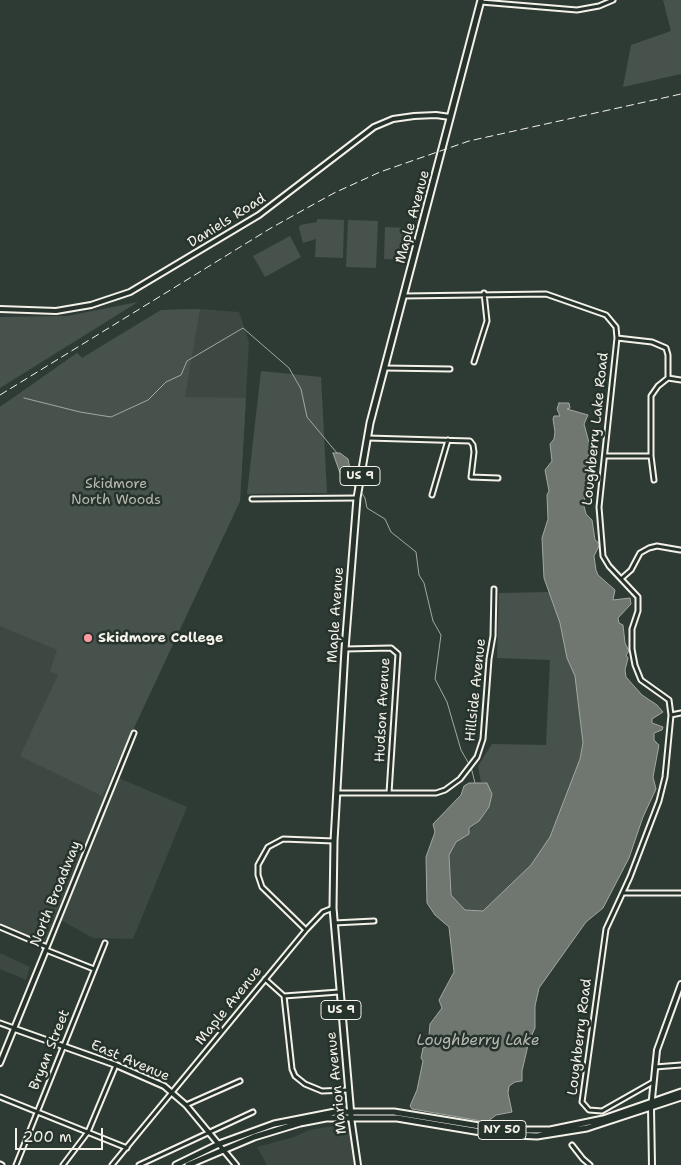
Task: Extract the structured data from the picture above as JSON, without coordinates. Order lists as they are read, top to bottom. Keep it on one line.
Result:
{"streets":{"main road":["Maple Avenue","US 9","Marion Avenue","NY 50"],"street":["Daniels Road","Loughberry Lake Road","Hillside Avenue","Hudson Avenue","North Broadway","Loughberry Road","Bryan Street","East Avenue"]},"crossings":[["Maple Avenue","Daniels Road"],["Maple Avenue","Loughberry Lake Road"],["Maple Avenue","Hillside Avenue"],["Maple Avenue","Hudson Avenue"],["Maple Avenue","East Avenue"],["Maple Avenue","Marion Avenue"],["Hillside Avenue","Hudson Avenue"],["North Broadway","East Avenue"],["Bryan Street","East Avenue"],["Marion Avenue","NY 50"]],"water":["Loughberry Lake"],"parks":["Skidmore North Woods"],"places":["Skidmore College"],"scale_bar":"200 m"}
